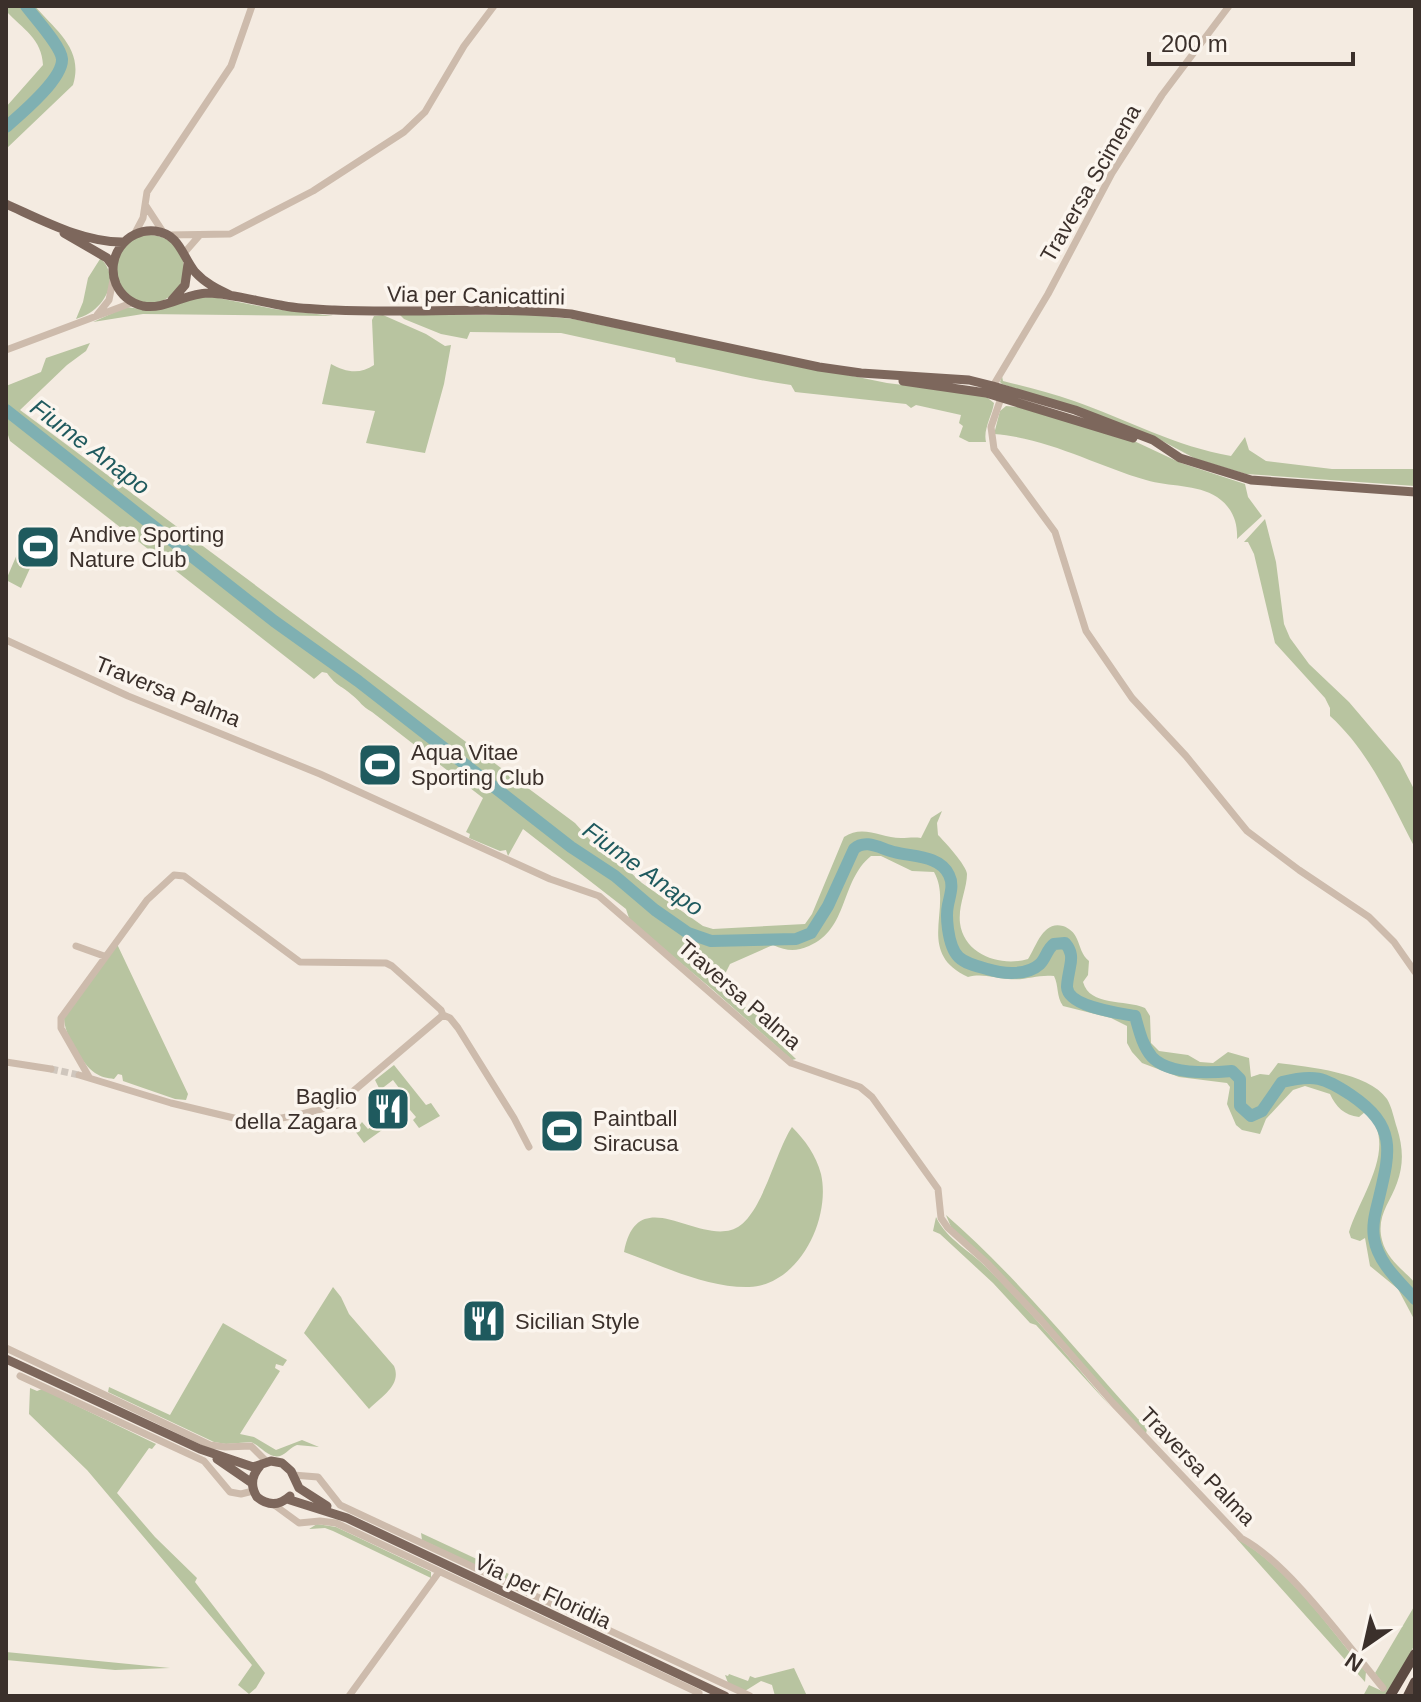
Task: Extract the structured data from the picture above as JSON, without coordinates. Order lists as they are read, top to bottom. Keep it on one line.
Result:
{"streets":{"main road":["Via per Canicattini","Via per Floridia"],"street":["Traversa Scimena","Traversa Palma"]},"crossings":[["Traversa Scimena","Via per Canicattini"]],"water":["Fiume Anapo"],"places":{"sports":["Andive Sporting Nature Club","Aqua Vitae Sporting Club","Paintball Siracusa"],"restaurant":["Baglio della Zagara","Sicilian Style"]},"scale_bar":"200 m","north":"bottom left"}
